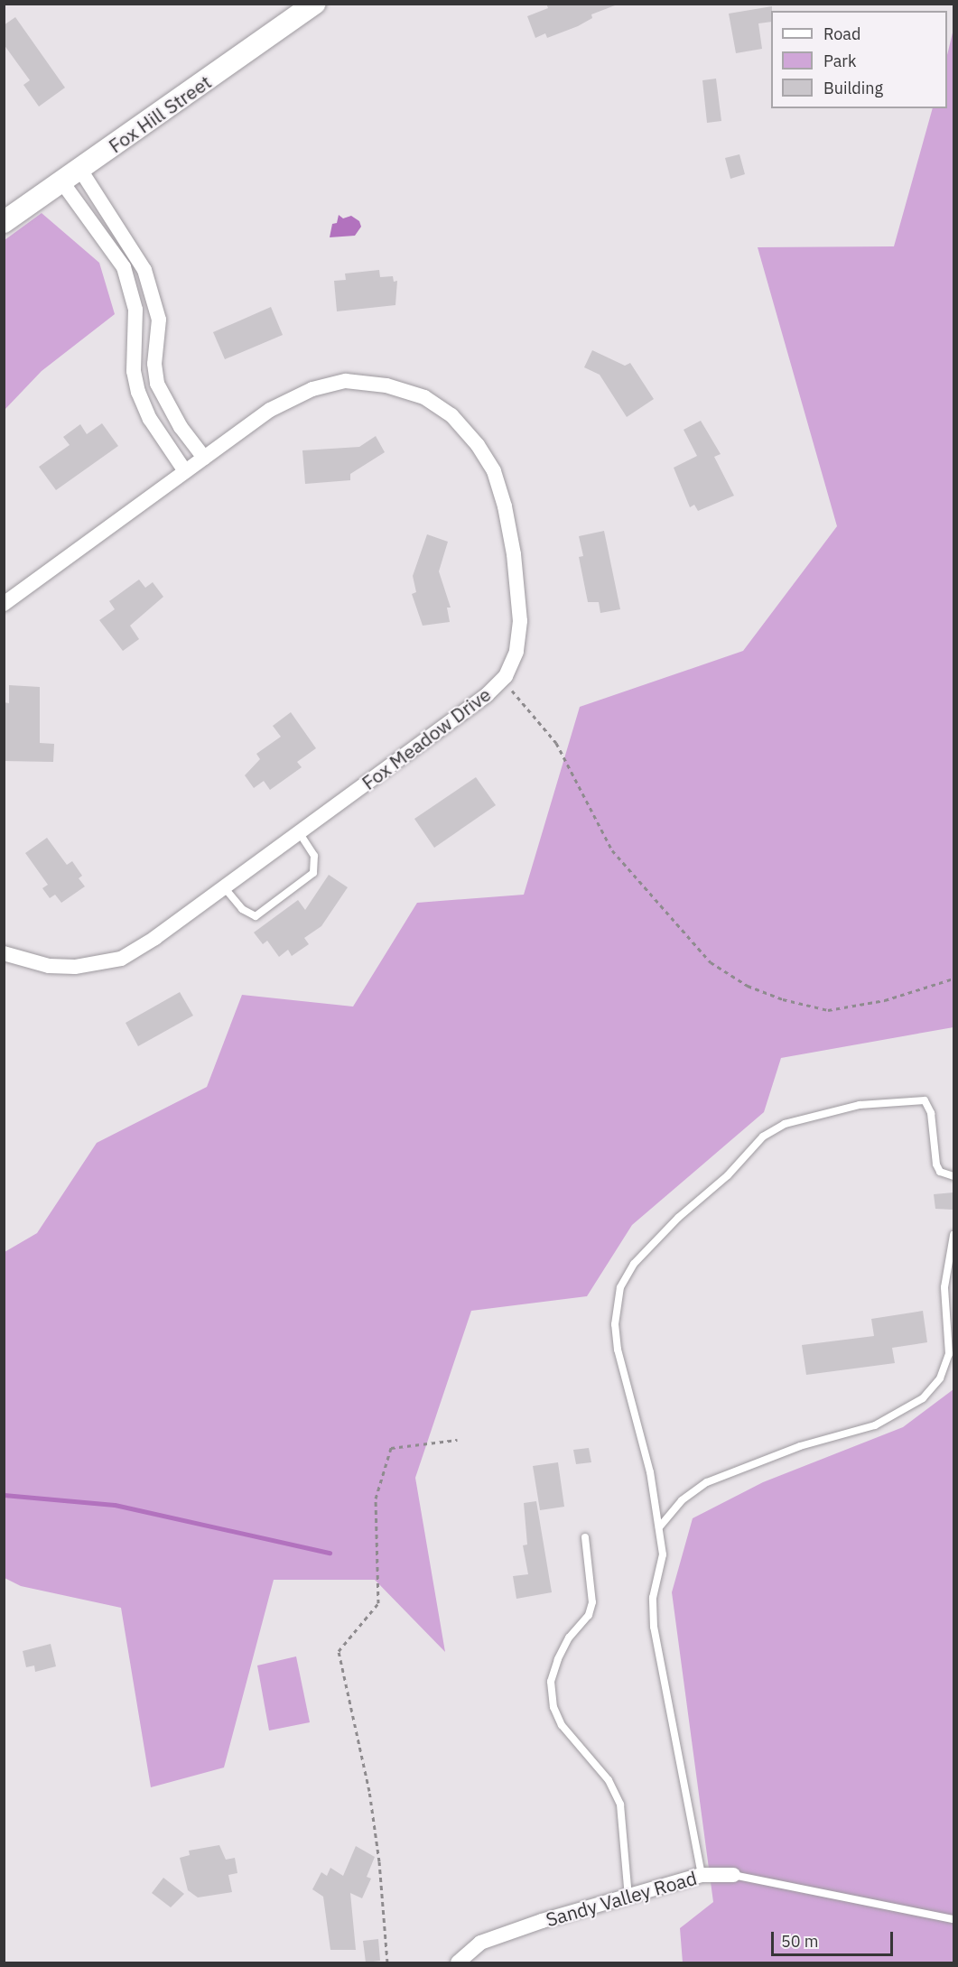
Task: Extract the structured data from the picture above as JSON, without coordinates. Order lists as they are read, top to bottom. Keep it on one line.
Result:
{"streets":{"street":["Fox Hill Street","Fox Meadow Drive","Sandy Valley Road"]},"legend":["Road","Park","Building"],"scale_bar":"50 m"}
